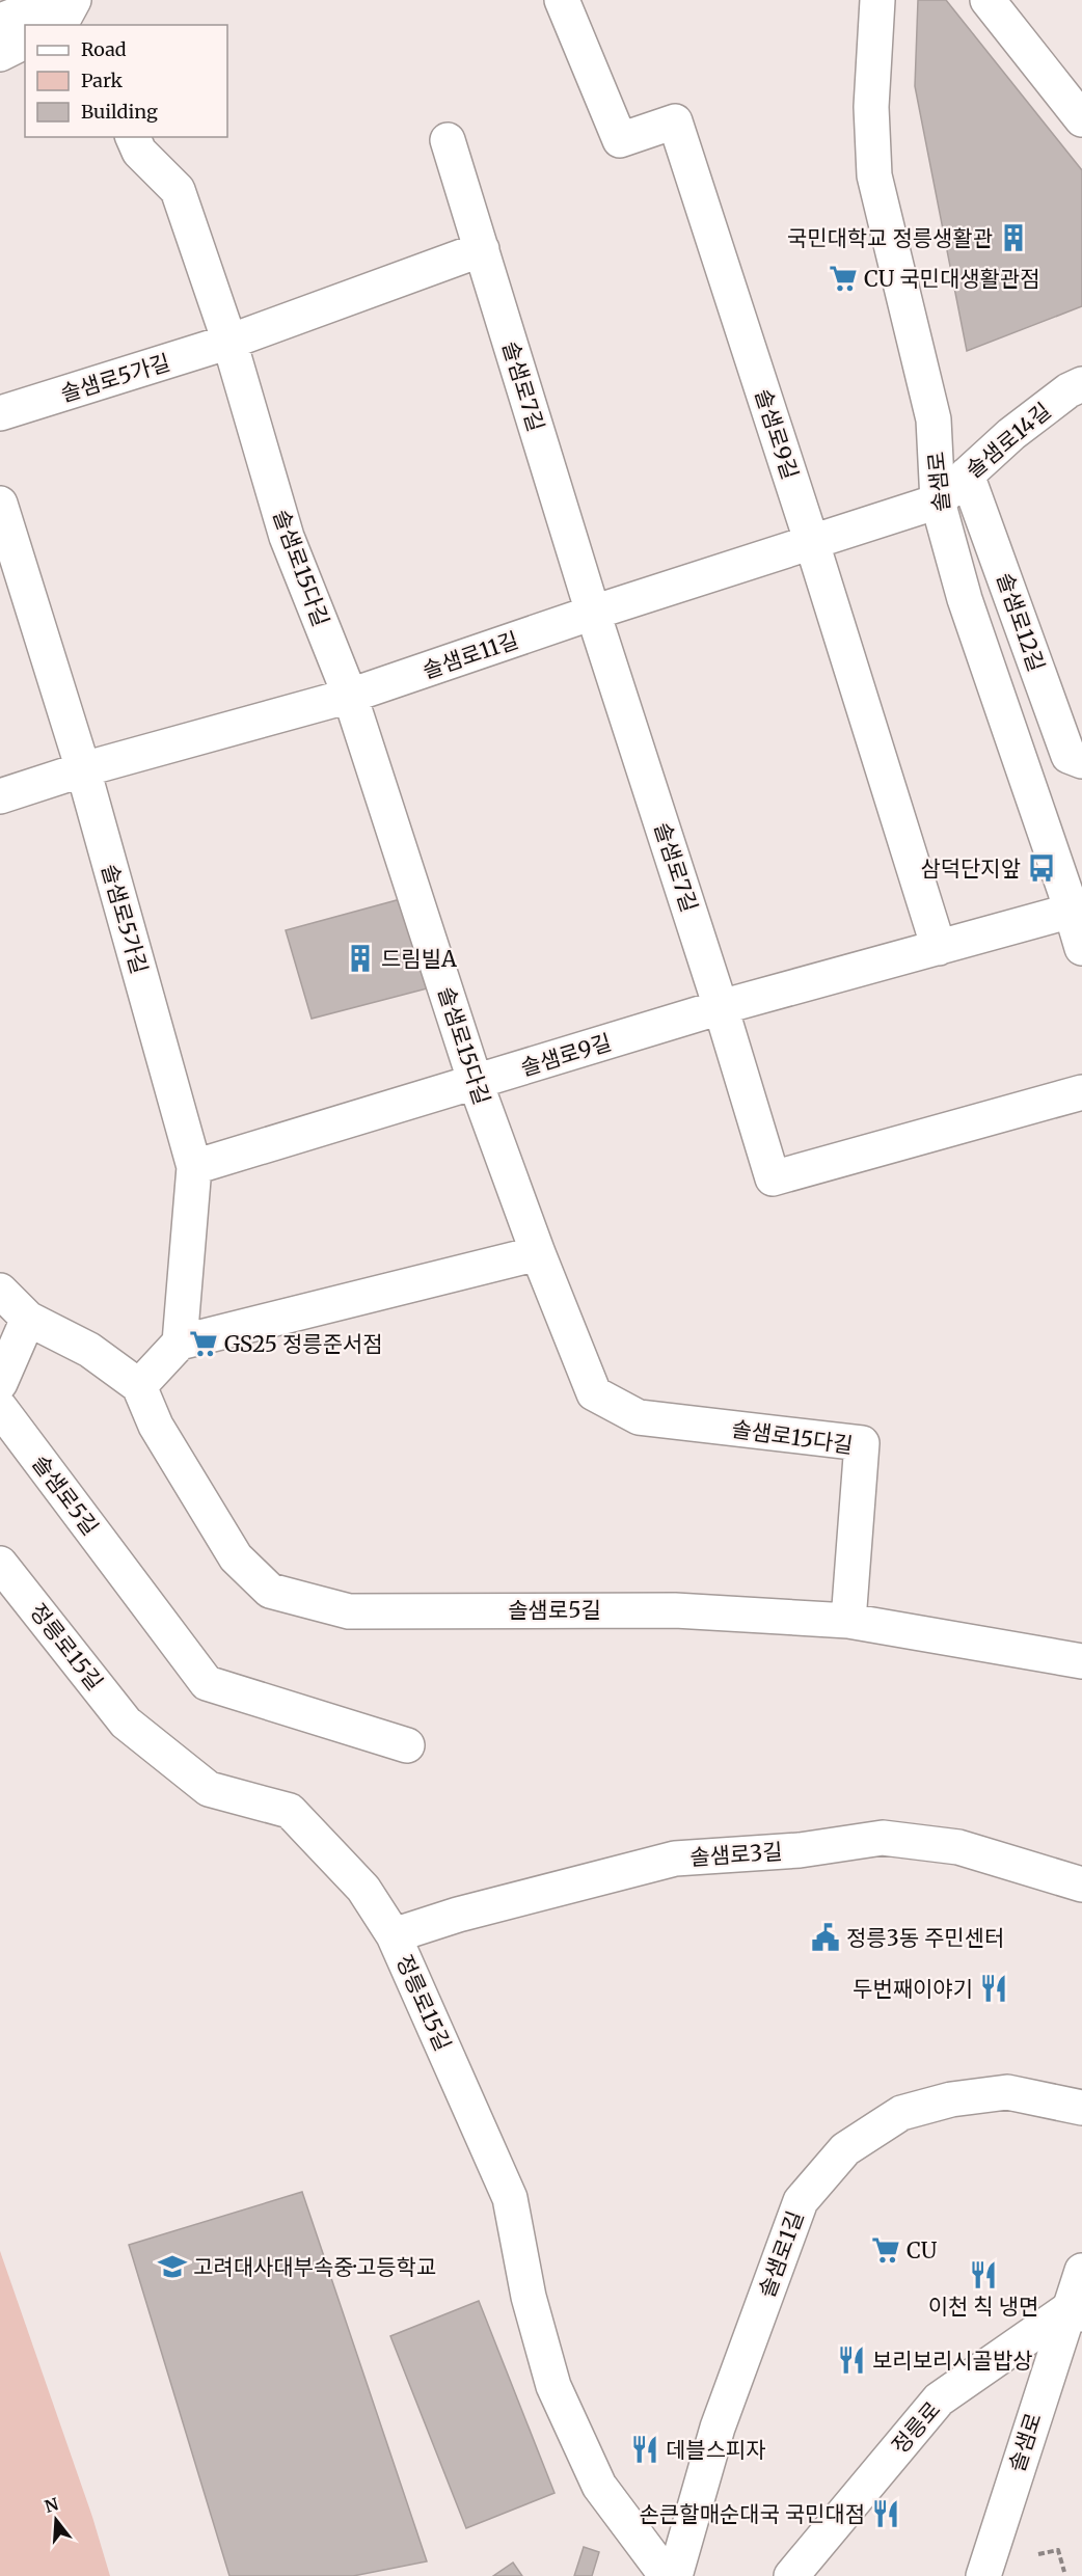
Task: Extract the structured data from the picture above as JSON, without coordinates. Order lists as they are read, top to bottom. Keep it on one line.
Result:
{"streets":{"street":["솔샘로5가길","솔샘로7길","솔샘로9길","솔샘로14길","솔샘로","솔샘로15다길","솔샘로12길","솔샘로11길","솔샘로5길","정릉로15길","솔샘로3길","솔샘로1길","정릉로"]},"crossings":[["솔샘로5가길","솔샘로9길"],["솔샘로5가길","솔샘로15다길"],["솔샘로5가길","솔샘로11길"],["솔샘로7길","솔샘로9길"],["솔샘로7길","솔샘로11길"],["솔샘로9길","솔샘로"],["솔샘로9길","솔샘로15다길"],["솔샘로9길","솔샘로11길"],["솔샘로14길","솔샘로"],["솔샘로14길","솔샘로12길"],["솔샘로14길","솔샘로11길"],["솔샘로","솔샘로11길"],["솔샘로","정릉로"],["솔샘로15다길","솔샘로11길"],["솔샘로15다길","솔샘로5길"],["정릉로15길","솔샘로3길"]],"places":{"building":["국민대학교 정릉생활관","드림빌A"],"supermarket":["CU 국민대생활관점","GS25 정릉준서점","CU"],"bus stop":["삼덕단지앞"],"public building":["정릉3동 주민센터"],"restaurant":["두번째이야기","이천 칙 냉면","보리보리시골밥상","데블스피자","손큰할매순대국 국민대점"],"school or university":["고려대사대부속중·고등학교"]},"legend":["Road","Park","Building"],"north":"top"}
